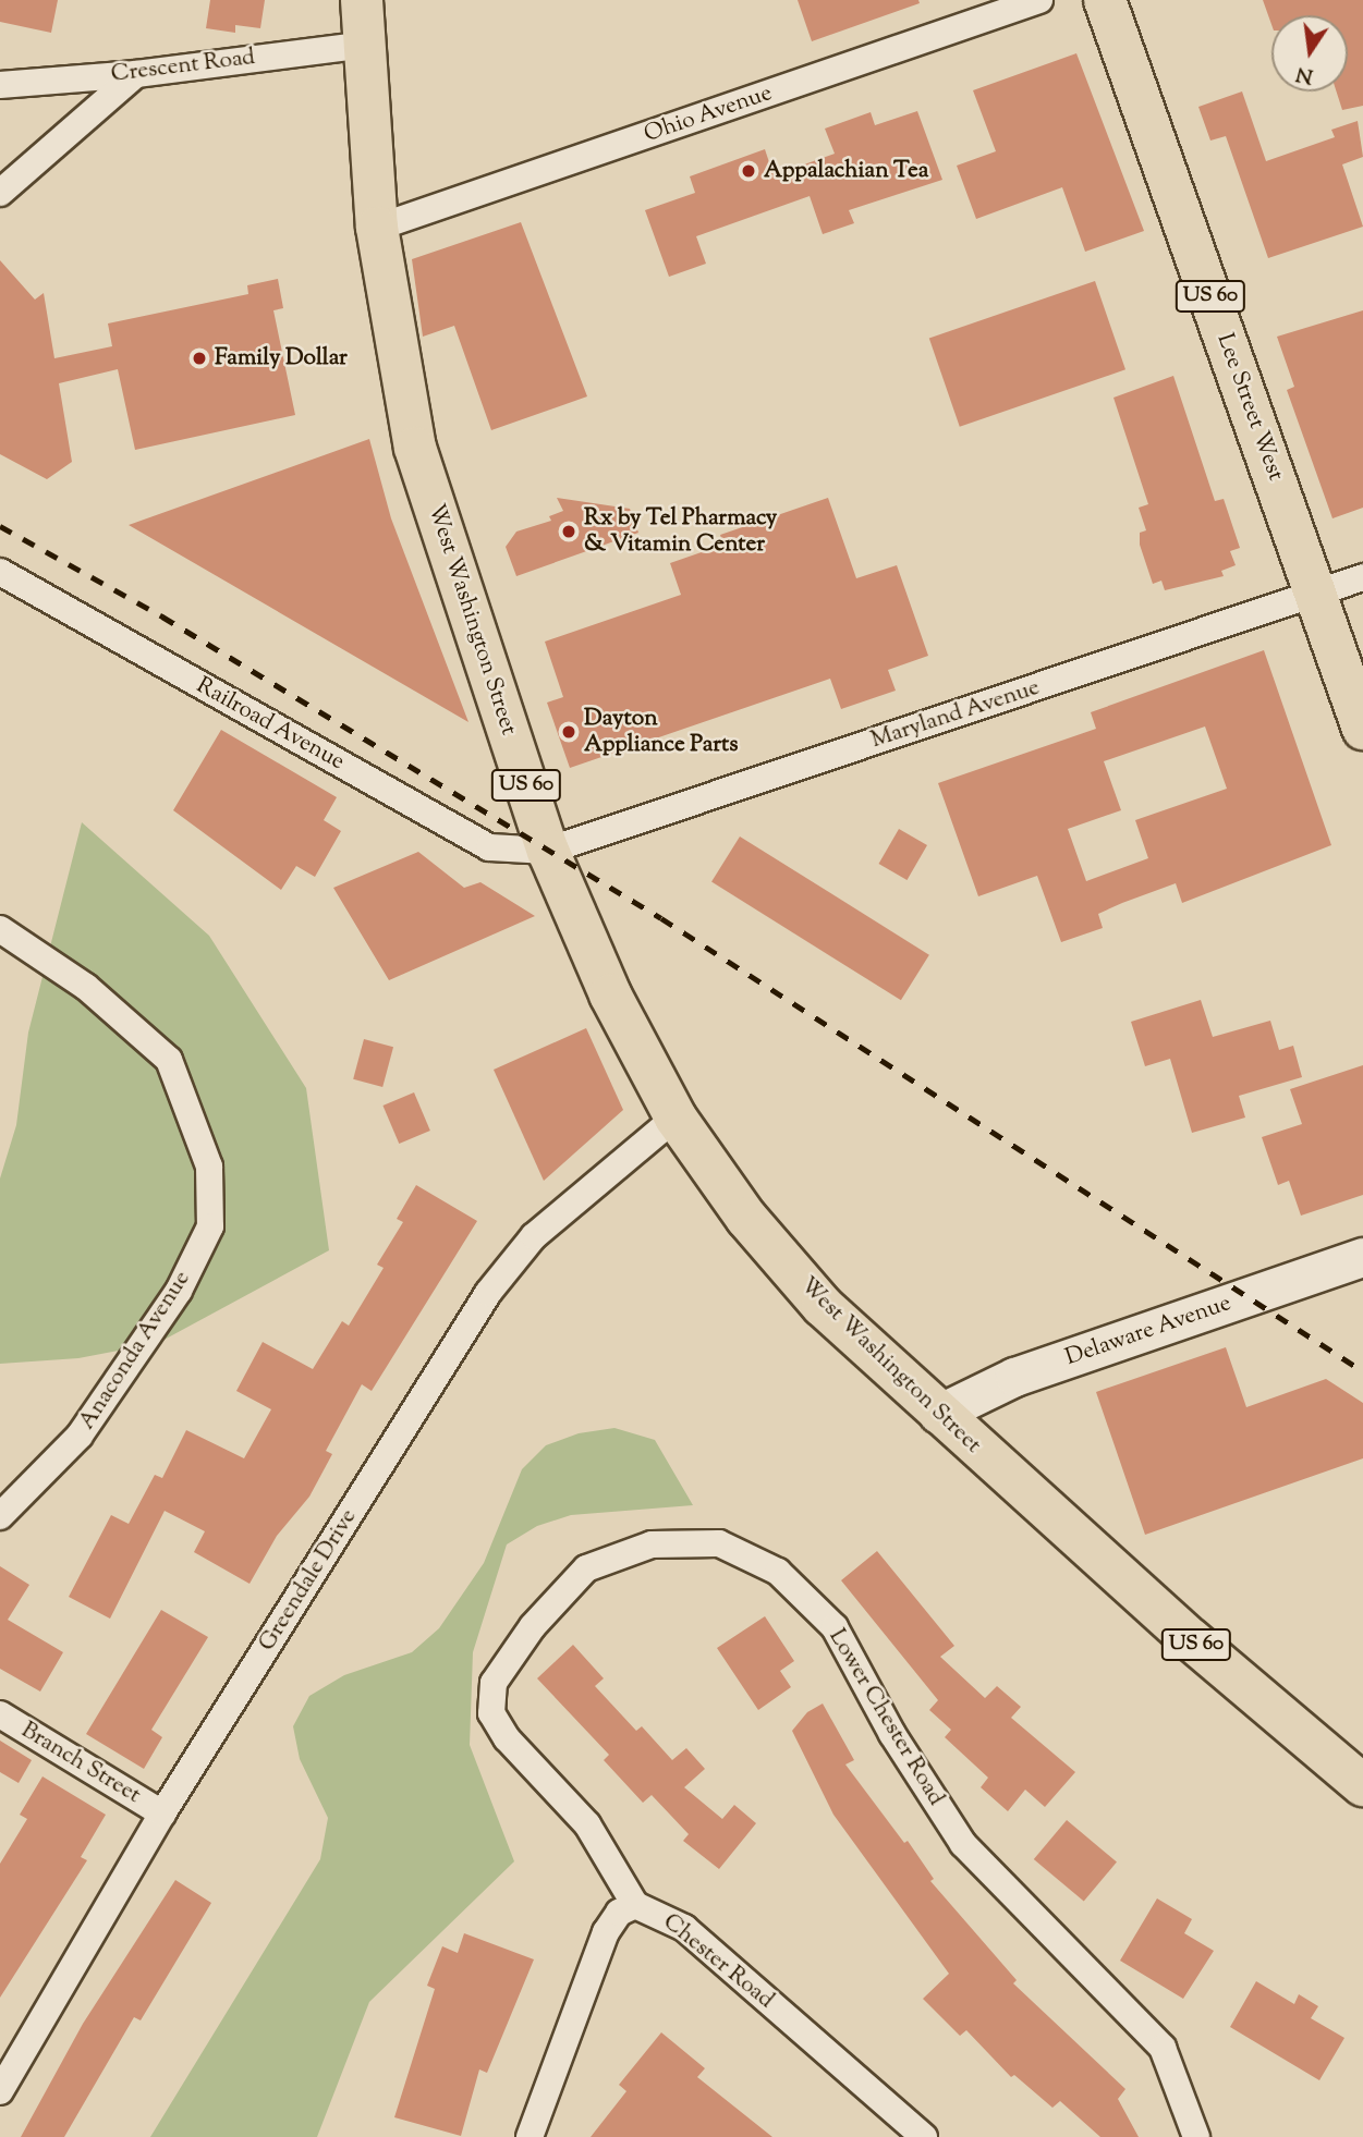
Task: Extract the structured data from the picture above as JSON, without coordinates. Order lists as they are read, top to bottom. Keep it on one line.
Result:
{"streets":{"main road":["US 60","Lee Street West","West Washington Street","Delaware Avenue"],"street":["Crescent Road","Ohio Avenue","Maryland Avenue","Railroad Avenue","Anaconda Avenue","Greendale Drive","Lower Chester Road","Branch Street","Chester Road"]},"crossings":[["Crescent Road","West Washington Street"],["Ohio Avenue","West Washington Street"],["Lee Street West","Maryland Avenue"],["West Washington Street","Maryland Avenue"],["West Washington Street","Railroad Avenue"],["West Washington Street","Delaware Avenue"],["West Washington Street","Greendale Drive"],["Maryland Avenue","Railroad Avenue"],["Greendale Drive","Branch Street"],["Lower Chester Road","Chester Road"]],"places":["Appalachian Tea","Family Dollar","Rx by Tel Pharmacy & Vitamin Center","Dayton Appliance Parts"],"north":"bottom"}
